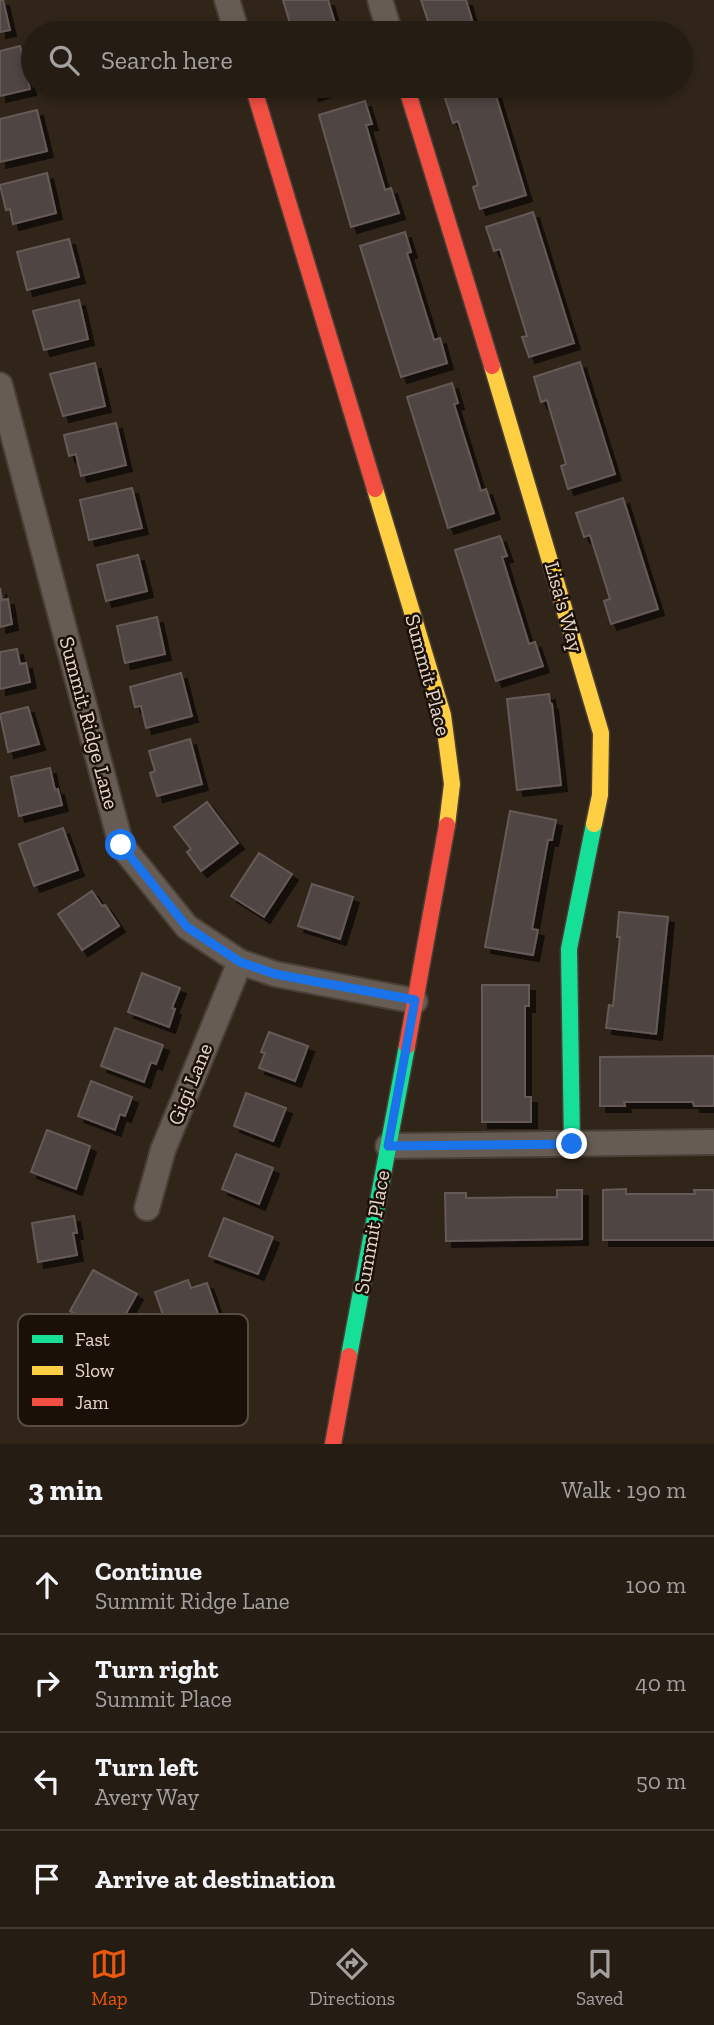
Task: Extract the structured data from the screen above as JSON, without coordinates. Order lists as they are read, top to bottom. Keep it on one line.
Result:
{"streets":{"street":["Lisa's Way","Summit Place","Summit Ridge Lane","Gigi Lane"]},"crossings":[["Summit Place","Summit Ridge Lane"],["Summit Ridge Lane","Gigi Lane"]],"legend":["Fast","Slow","Jam"],"page":{"search":"Search here","heading":["3 min","Walk · 190 m"],"list":[["Continue","Summit Ridge Lane","100 m"],["Turn right","Summit Place","40 m"],["Turn left","Avery Way","50 m"],"Arrive at destination"],"nav":["Map","Directions","Saved"]}}
